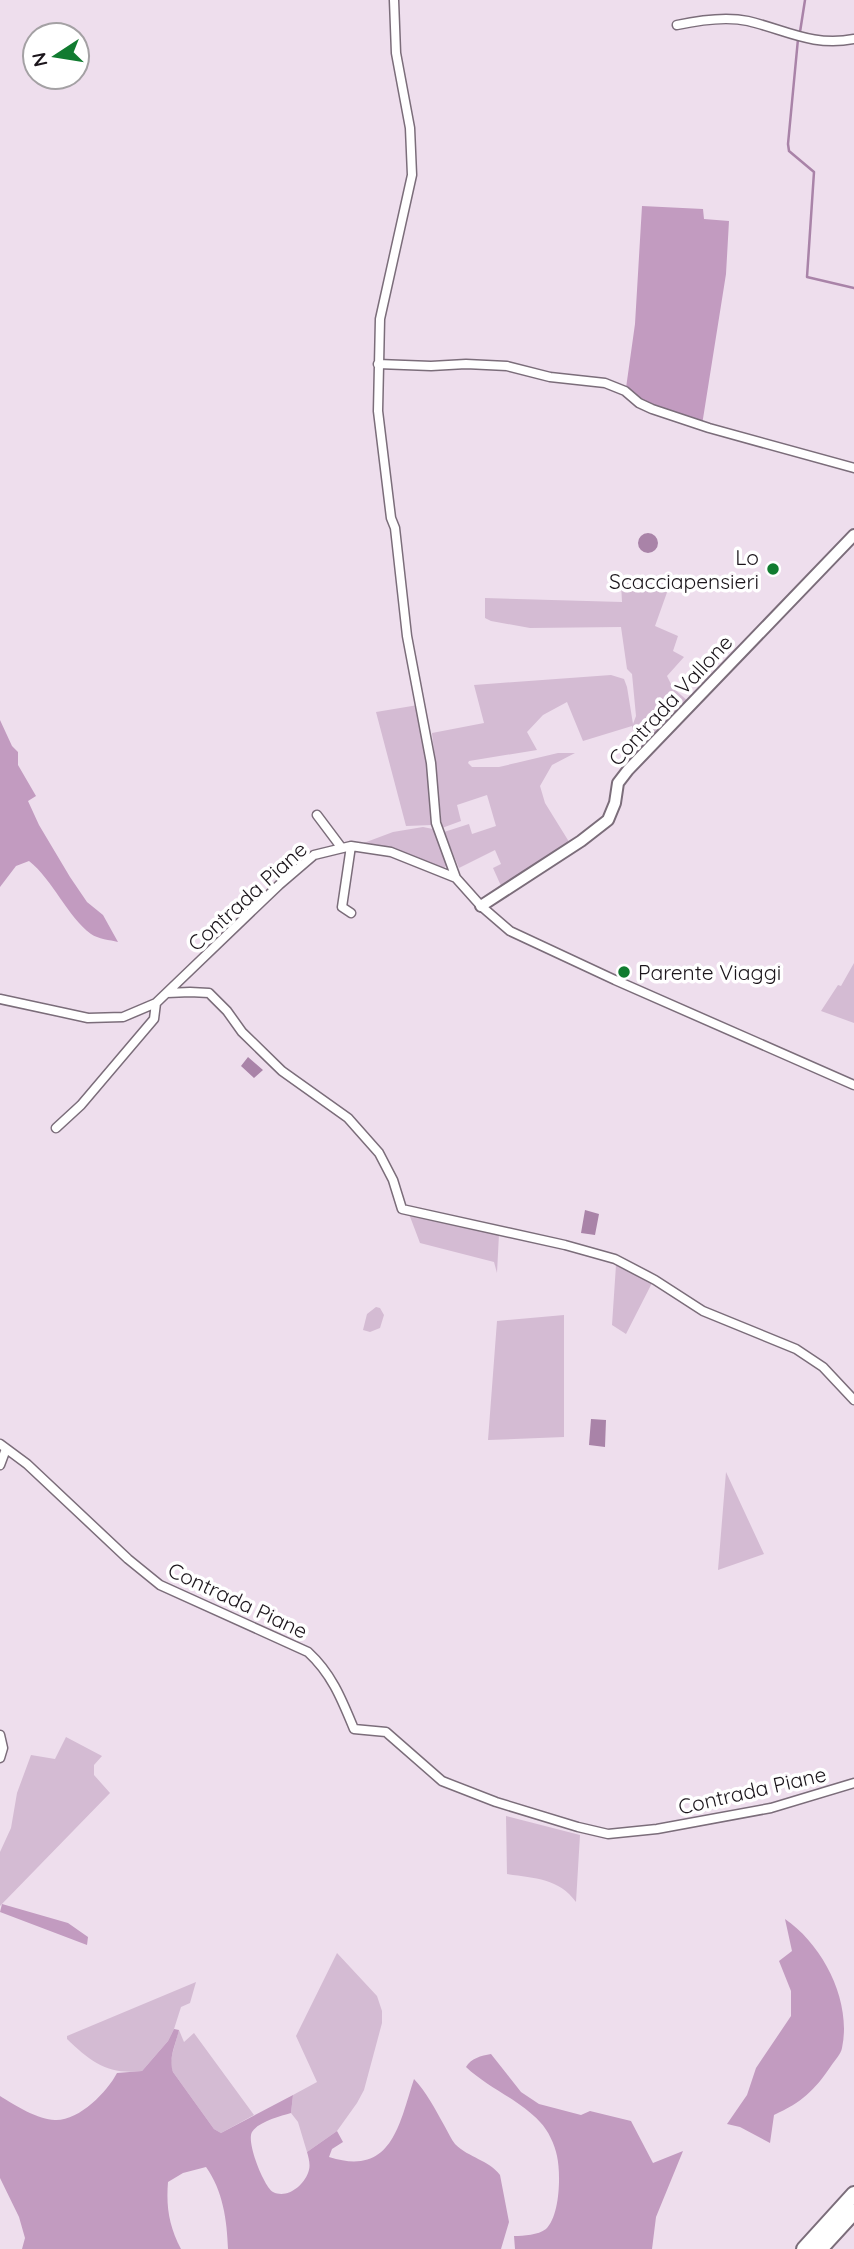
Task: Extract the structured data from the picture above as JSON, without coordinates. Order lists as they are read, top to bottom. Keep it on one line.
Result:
{"streets":{"street":["Contrada Vallone","Contrada Piane"]},"crossings":[["Contrada Vallone","Contrada Piane"]],"places":["Lo Scacciapensieri","Parente Viaggi"],"north":"left"}
